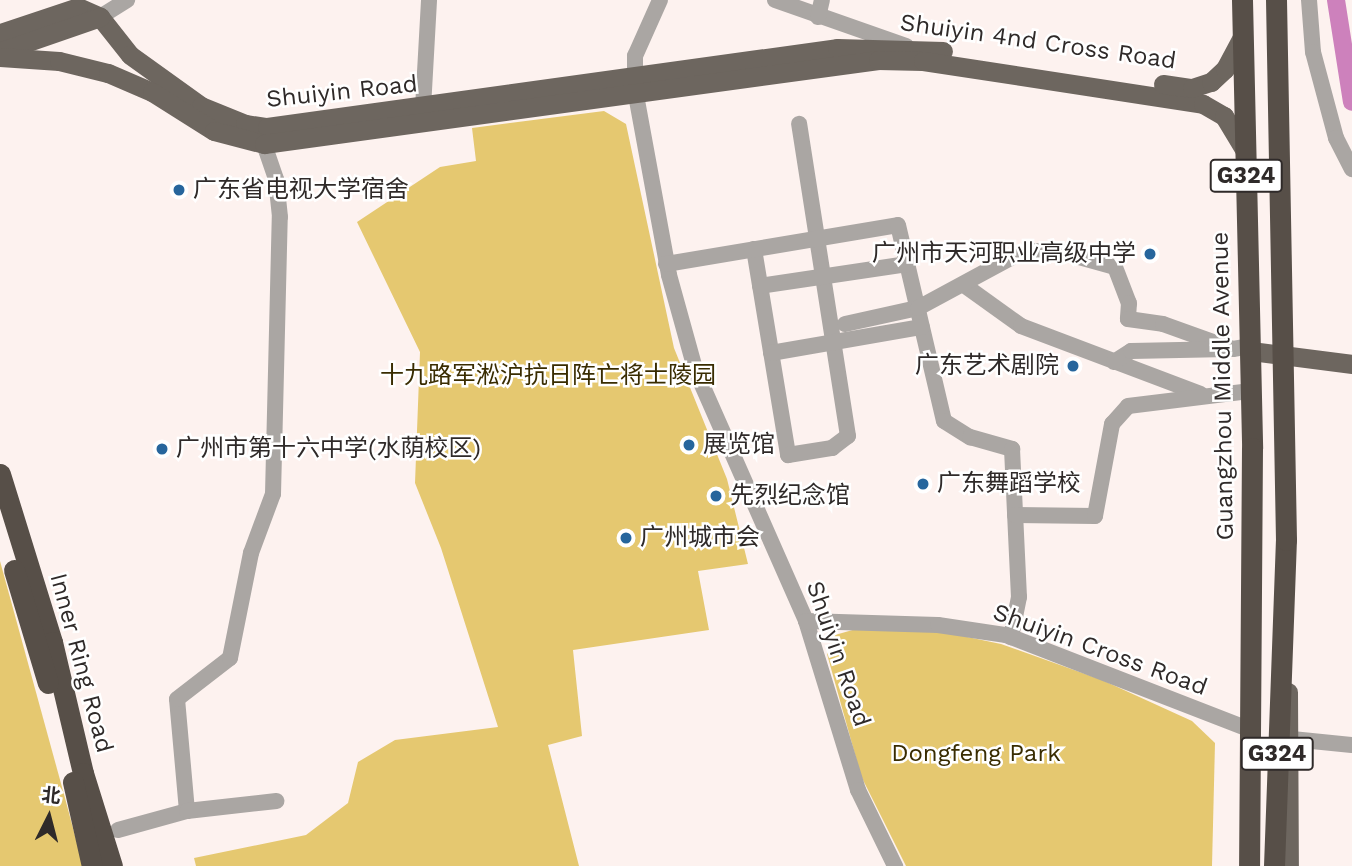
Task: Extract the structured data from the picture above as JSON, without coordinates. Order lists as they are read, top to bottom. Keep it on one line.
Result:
{"streets":{"highway":["G324","Guangzhou Middle Avenue","Inner Ring Road"],"main road":["Shuiyin 4nd Cross Road","Shuiyin Road"],"street":["Shuiyin Cross Road"]},"crossings":[["Shuiyin 4nd Cross Road","Shuiyin Road"],["Shuiyin 4nd Cross Road","Guangzhou Middle Avenue"],["Shuiyin Road","Shuiyin Cross Road"],["G324","Guangzhou Middle Avenue"],["G324","Shuiyin Cross Road"],["Guangzhou Middle Avenue","Shuiyin Cross Road"]],"parks":["十九路军淞沪抗日阵亡将士陵园","Dongfeng Park"],"places":["广东省电视大学宿舍","广州市天河职业高级中学","广东艺术剧院","展览馆","广州市第十六中学(水荫校区)","广东舞蹈学校","先烈纪念馆","广州城市会"],"north":"top"}
